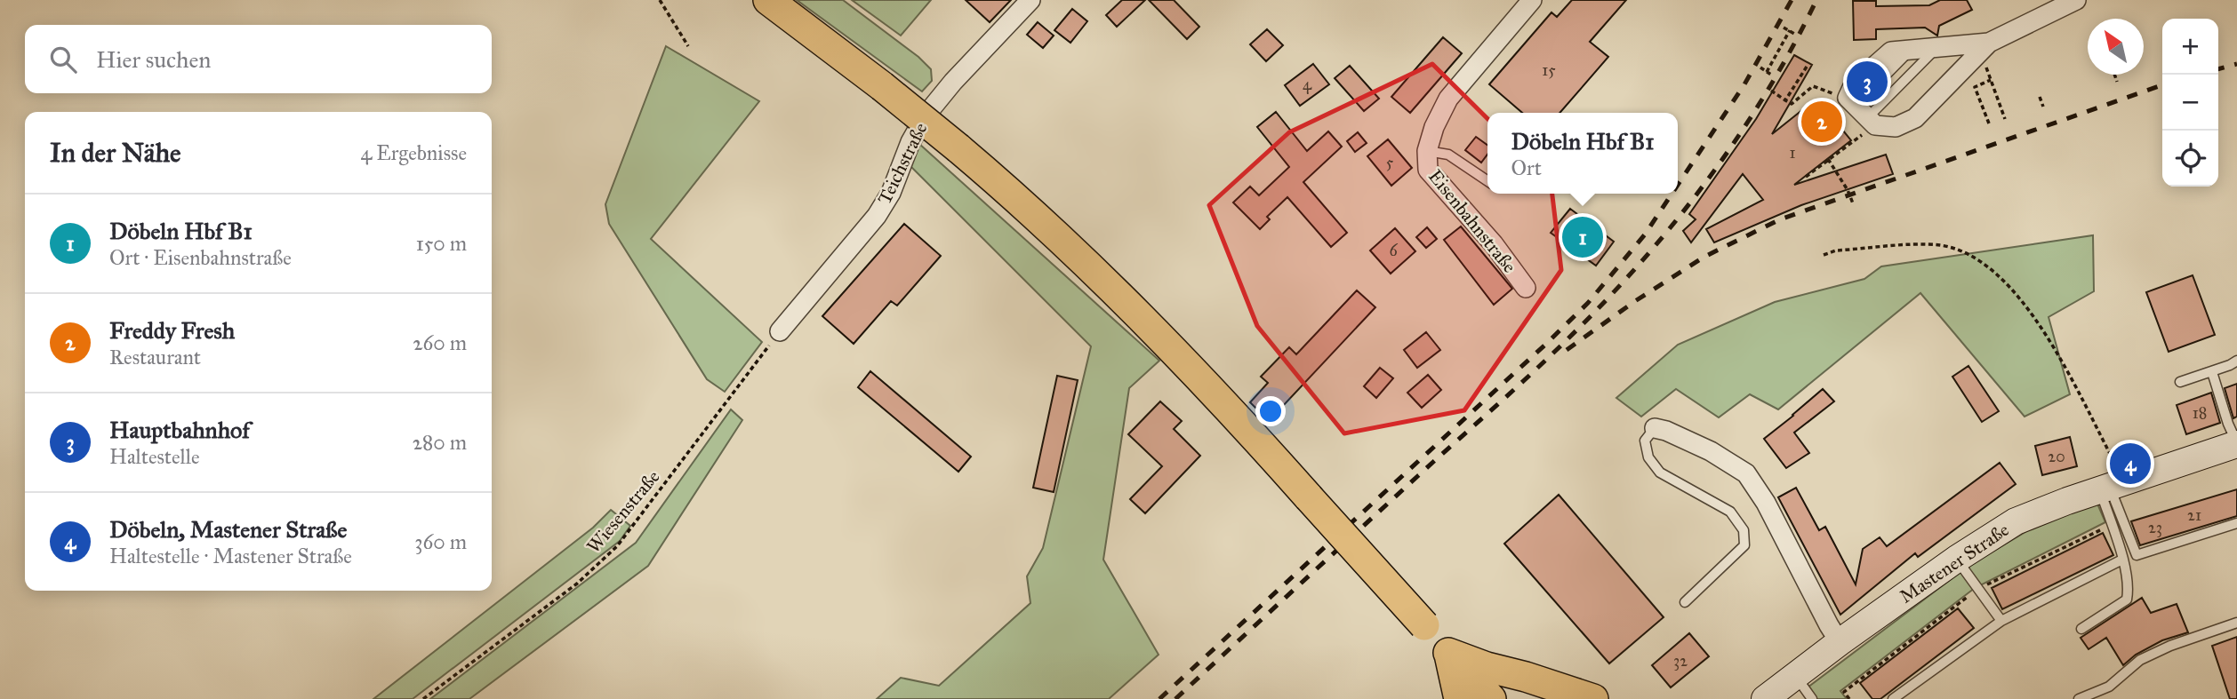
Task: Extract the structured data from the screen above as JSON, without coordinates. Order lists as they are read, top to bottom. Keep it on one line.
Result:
{"streets":{"main road":["Mastener Straße"],"street":["Teichstraße","Eisenbahnstraße"],"path":["Wiesenstraße"]},"crossings":[["Teichstraße","Wiesenstraße"]],"house_numbers":["15","4","1","5","6","18","20","21","23","32"],"north":"top left","page":{"map_buttons":["+","−"],"search":"Hier suchen","pins":["3","2","1","4"],"heading":["In der Nähe","4 Ergebnisse"],"popup":["Döbeln Hbf B1","Ort"],"list":[{"mark":"1","name":"Döbeln Hbf B1","note":"Ort · Eisenbahnstraße","value":"150 m"},{"mark":"2","name":"Freddy Fresh","note":"Restaurant","value":"260 m"},{"mark":"3","name":"Hauptbahnhof","note":"Haltestelle","value":"280 m"},{"mark":"4","name":"Döbeln, Mastener Straße","note":"Haltestelle · Mastener Straße","value":"360 m"}]}}
